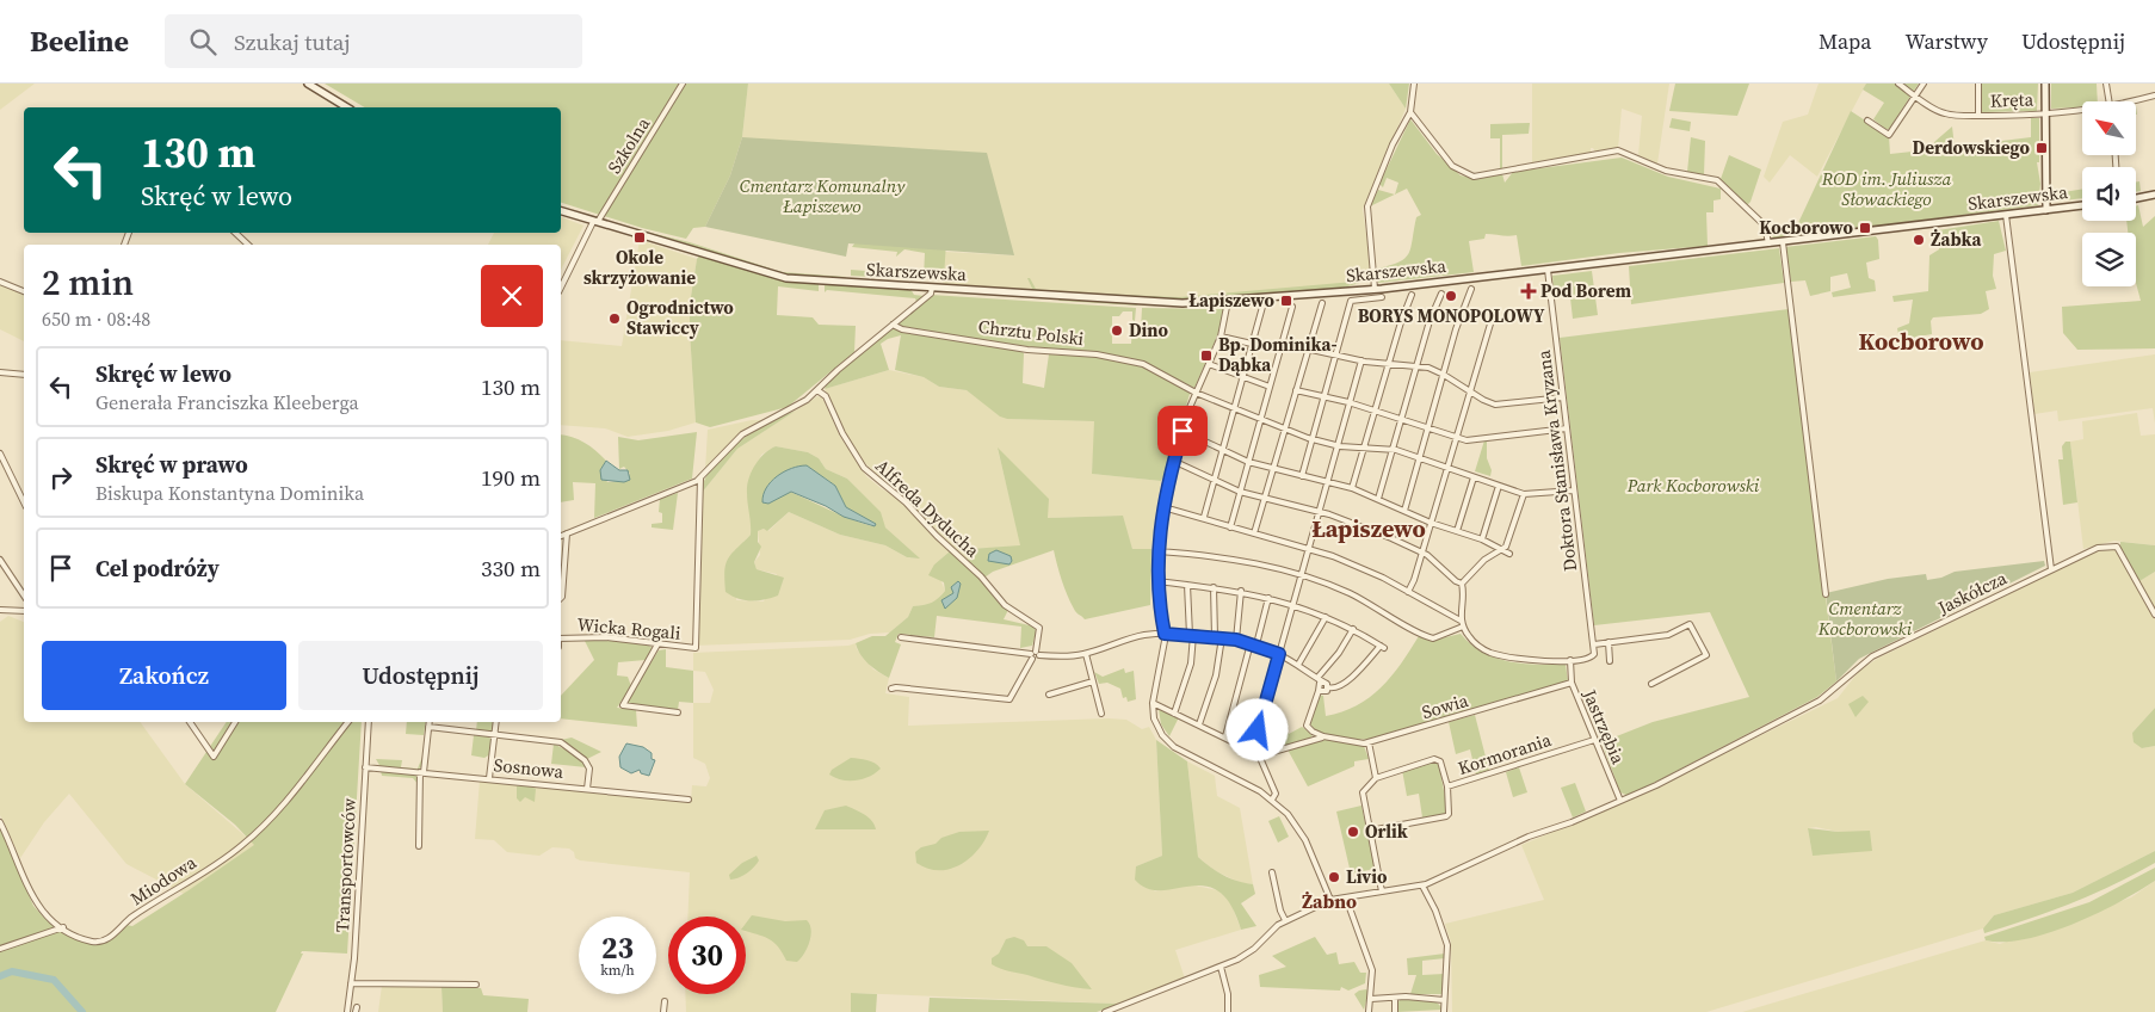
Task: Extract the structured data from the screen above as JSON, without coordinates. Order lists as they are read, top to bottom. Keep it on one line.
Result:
{"streets":{"main road":["Skarszewska"],"street":["Kręta","Szkolna","Chrztu Polski","Doktora Stanisława Kryzana","Alfreda Dyducha","Jaskółcza","Wicka Rogali","Sowia","Jastrzębia","Kormorania","Sosnowa","Transportowców","Miodowa"]},"crossings":[["Szkolna","Skarszewska"],["Skarszewska","Doktora Stanisława Kryzana"],["Jaskółcza","Jastrzębia"],["Sowia","Jastrzębia"],["Jastrzębia","Kormorania"],["Sosnowa","Transportowców"]],"districts":["Kocborowo","Łapiszewo","Żabno"],"parks":["ROD im. Juliusza Słowackiego","Cmentarz Komunalny Łapiszewo","Park Kocborowski","Cmentarz Kocborowski"],"places":{"transit":["Derdowskiego","Kocborowo","Okole skrzyżowanie","Łapiszewo","Bp. Dominika- Dąbka"],"other":["Żabka","BORYS MONOPOLOWY","Ogrodnictwo Stawiccy","Dino","Orlik","Livio"],"health":["Pod Borem"]},"north":"top left","page":{"header":"Beeline","search":"Szukaj tutaj","nav":["Mapa","Warstwy","Udostępnij"],"turn":["130 m","Skręć w lewo"],"heading":["2 min","650 m · 08:48"],"list":[{"name":"Skręć w lewo","note":"Generała Franciszka Kleeberga","value":"130 m"},{"name":"Skręć w prawo","note":"Biskupa Konstantyna Dominika","value":"190 m"},{"name":"Cel podróży","value":"330 m"}],"buttons":["Zakończ","Udostępnij"],"speed":"23 km/h","limit":"30"}}
